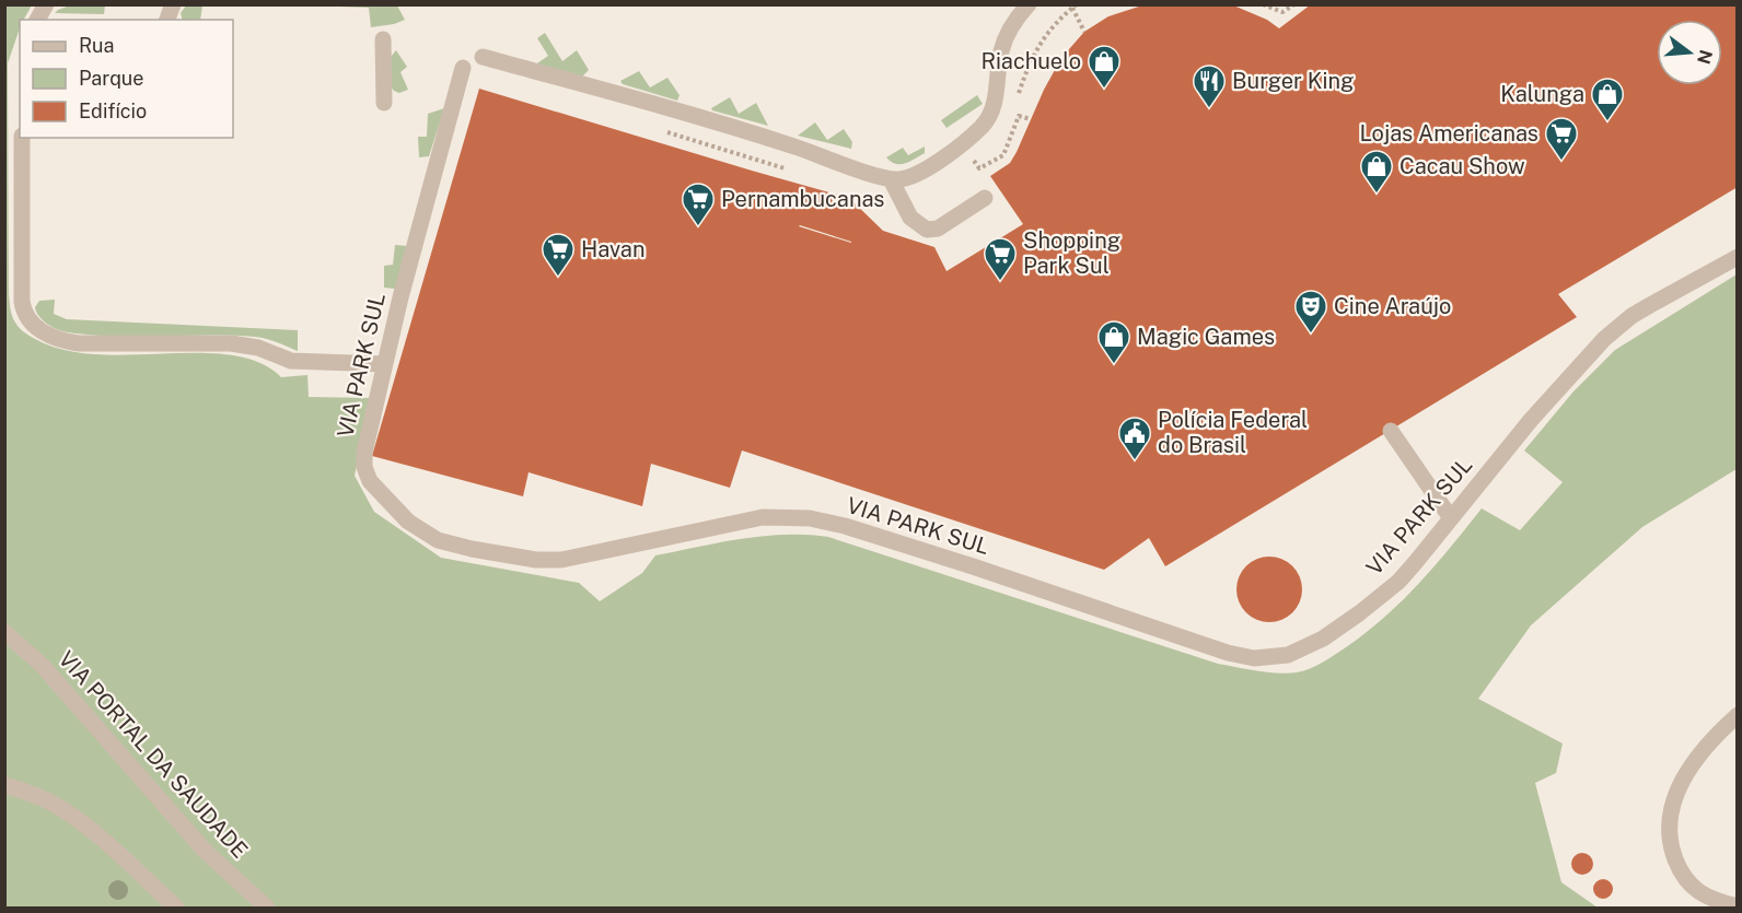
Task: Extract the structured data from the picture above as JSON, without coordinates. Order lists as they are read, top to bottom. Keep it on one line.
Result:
{"streets":{"street":["VIA PARK SUL","VIA PORTAL DA SAUDADE"]},"places":{"shop":["Riachuelo","Kalunga","Cacau Show","Magic Games"],"restaurant":["Burger King"],"supermarket":["Lojas Americanas","Pernambucanas","Havan","Shopping Park Sul"],"theatre":["Cine Araújo"],"public building":["Polícia Federal do Brasil"]},"legend":["Rua","Parque","Edifício"],"north":"right"}
